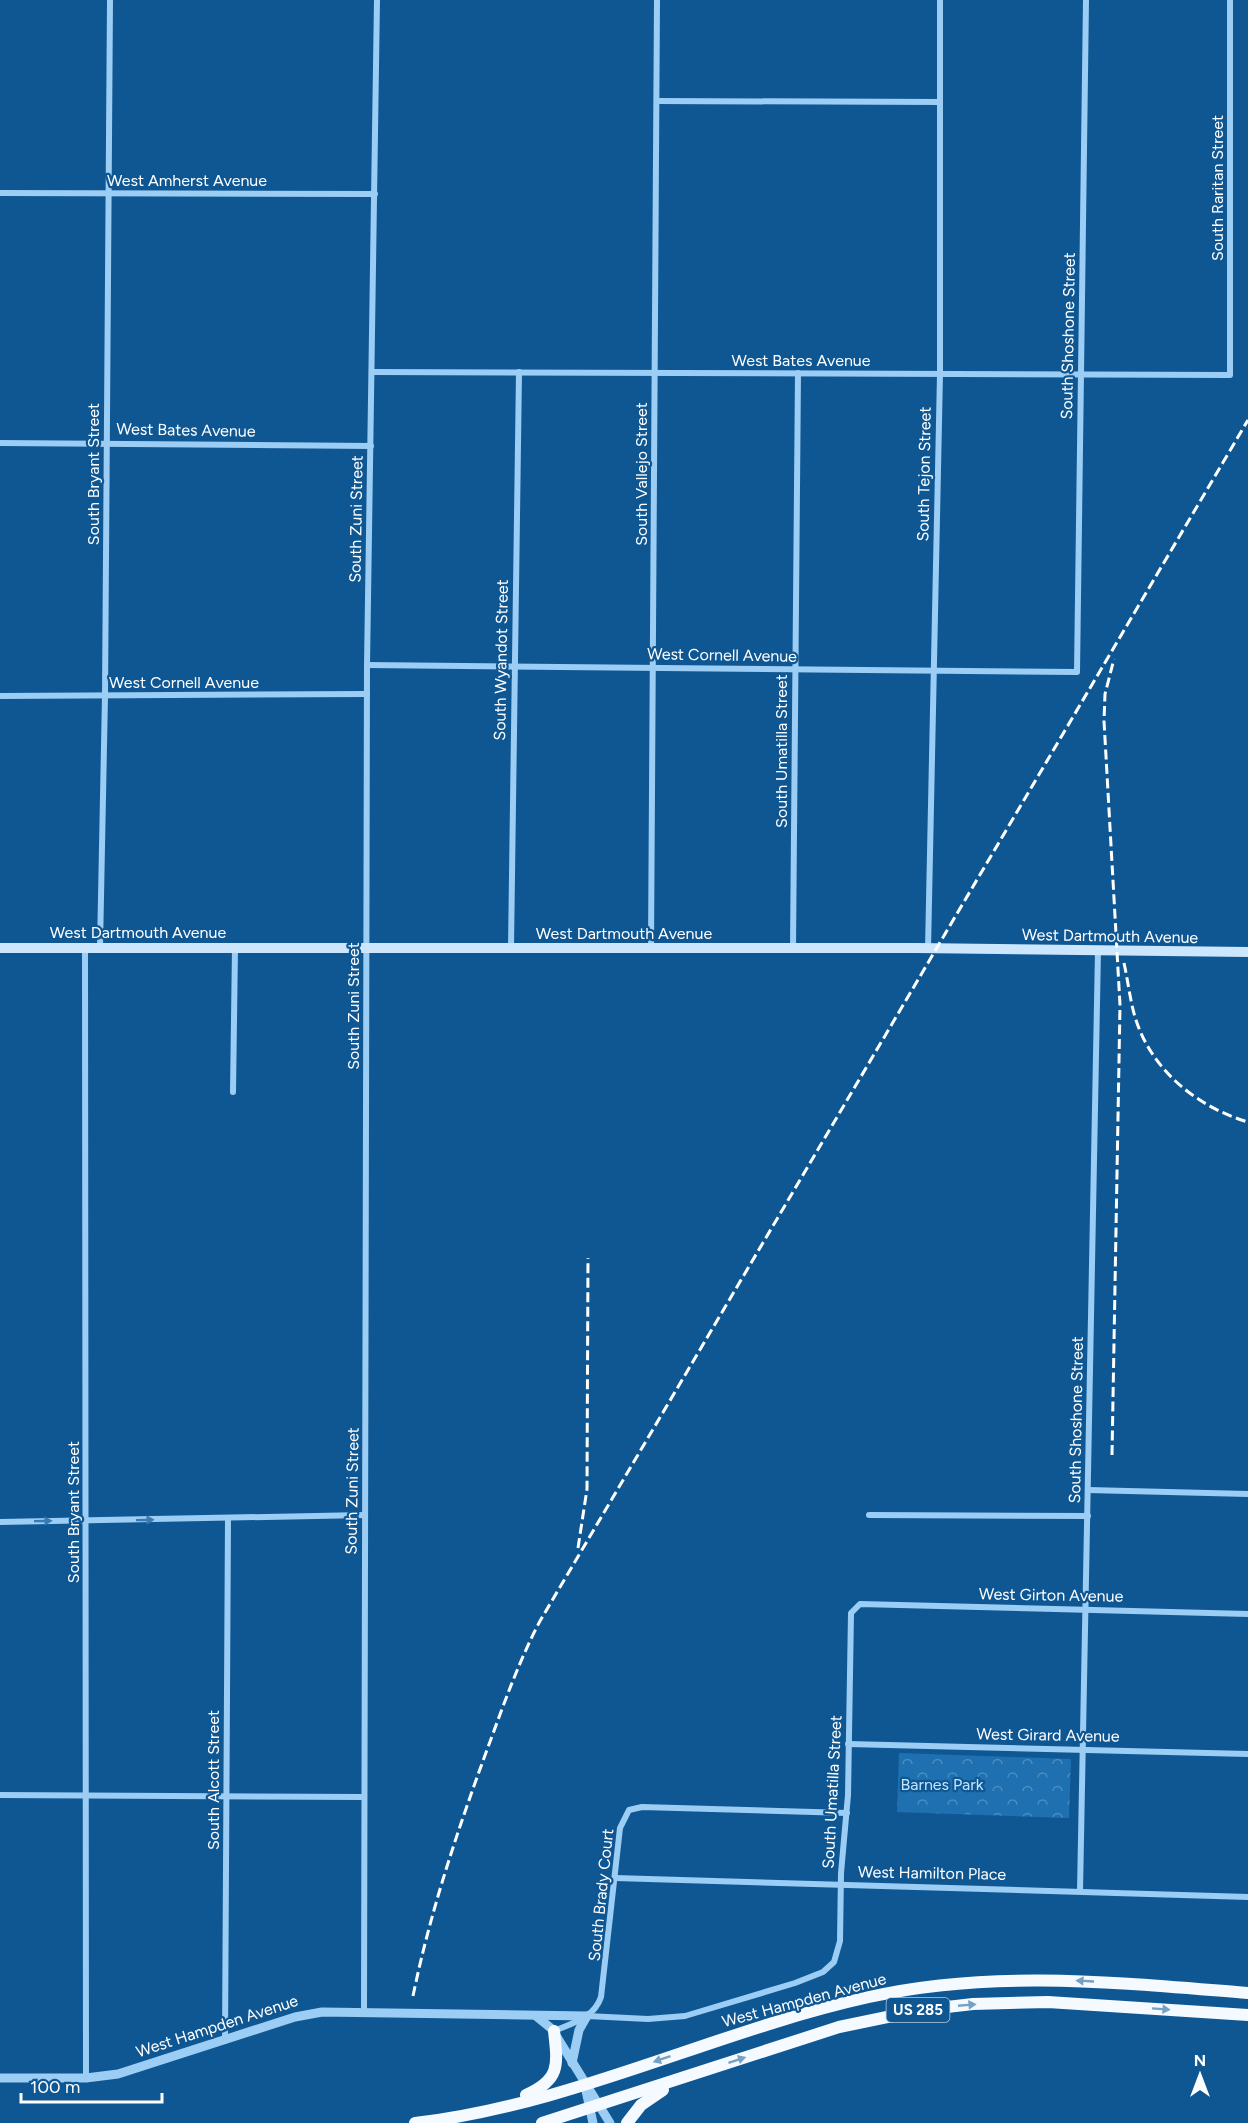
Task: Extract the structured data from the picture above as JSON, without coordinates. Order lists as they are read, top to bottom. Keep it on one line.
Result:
{"streets":{"highway":["West Hampden Avenue","US 285"],"main road":["West Dartmouth Avenue"],"street":["West Amherst Avenue","South Raritan Street","South Shoshone Street","West Bates Avenue","South Bryant Street","South Vallejo Street","South Tejon Street","South Zuni Street","West Cornell Avenue","South Wyandot Street","South Umatilla Street","West Girton Avenue","West Girard Avenue","South Alcott Street","West Hamilton Place","South Brady Court"]},"crossings":[["West Amherst Avenue","South Bryant Street"],["West Amherst Avenue","South Zuni Street"],["South Raritan Street","West Bates Avenue"],["South Shoshone Street","West Bates Avenue"],["South Shoshone Street","West Cornell Avenue"],["South Shoshone Street","West Dartmouth Avenue"],["South Shoshone Street","West Girton Avenue"],["South Shoshone Street","West Girard Avenue"],["South Shoshone Street","West Hamilton Place"],["West Bates Avenue","South Bryant Street"],["West Bates Avenue","South Vallejo Street"],["West Bates Avenue","South Tejon Street"],["West Bates Avenue","South Zuni Street"],["West Bates Avenue","South Wyandot Street"],["West Bates Avenue","South Umatilla Street"],["South Bryant Street","West Cornell Avenue"],["South Bryant Street","West Dartmouth Avenue"],["South Bryant Street","West Hampden Avenue"],["South Vallejo Street","West Cornell Avenue"],["South Vallejo Street","West Dartmouth Avenue"],["South Tejon Street","West Cornell Avenue"],["South Tejon Street","West Dartmouth Avenue"],["South Zuni Street","West Cornell Avenue"],["South Zuni Street","West Dartmouth Avenue"],["South Zuni Street","West Hampden Avenue"],["West Cornell Avenue","South Wyandot Street"],["West Cornell Avenue","South Umatilla Street"],["South Wyandot Street","West Dartmouth Avenue"],["South Umatilla Street","West Dartmouth Avenue"],["South Umatilla Street","West Girton Avenue"],["South Umatilla Street","West Girard Avenue"],["South Umatilla Street","West Hamilton Place"],["South Umatilla Street","South Brady Court"],["South Umatilla Street","West Hampden Avenue"],["South Alcott Street","West Hampden Avenue"],["West Hamilton Place","South Brady Court"],["South Brady Court","West Hampden Avenue"]],"parks":["Barnes Park"],"scale_bar":"100 m","north":"top"}
